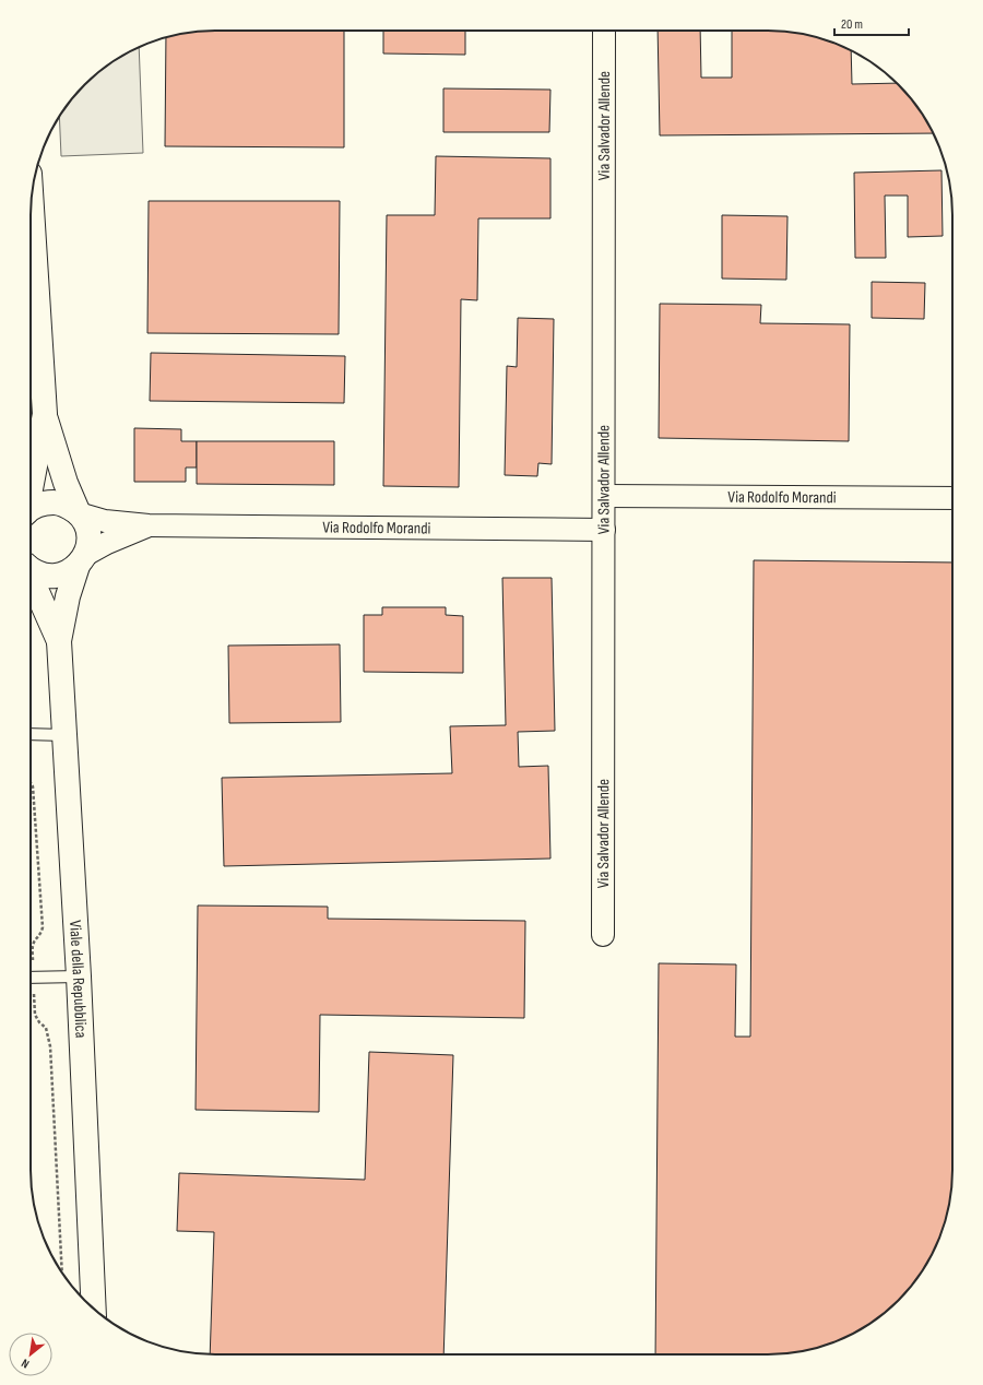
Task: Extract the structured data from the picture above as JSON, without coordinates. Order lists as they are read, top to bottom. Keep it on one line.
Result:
{"streets":{"street":["Via Salvador Allende","Via Rodolfo Morandi","Viale della Repubblica"]},"crossings":[["Via Salvador Allende","Via Rodolfo Morandi"],["Via Rodolfo Morandi","Viale della Repubblica"]],"scale_bar":"20 m","north":"bottom left"}
